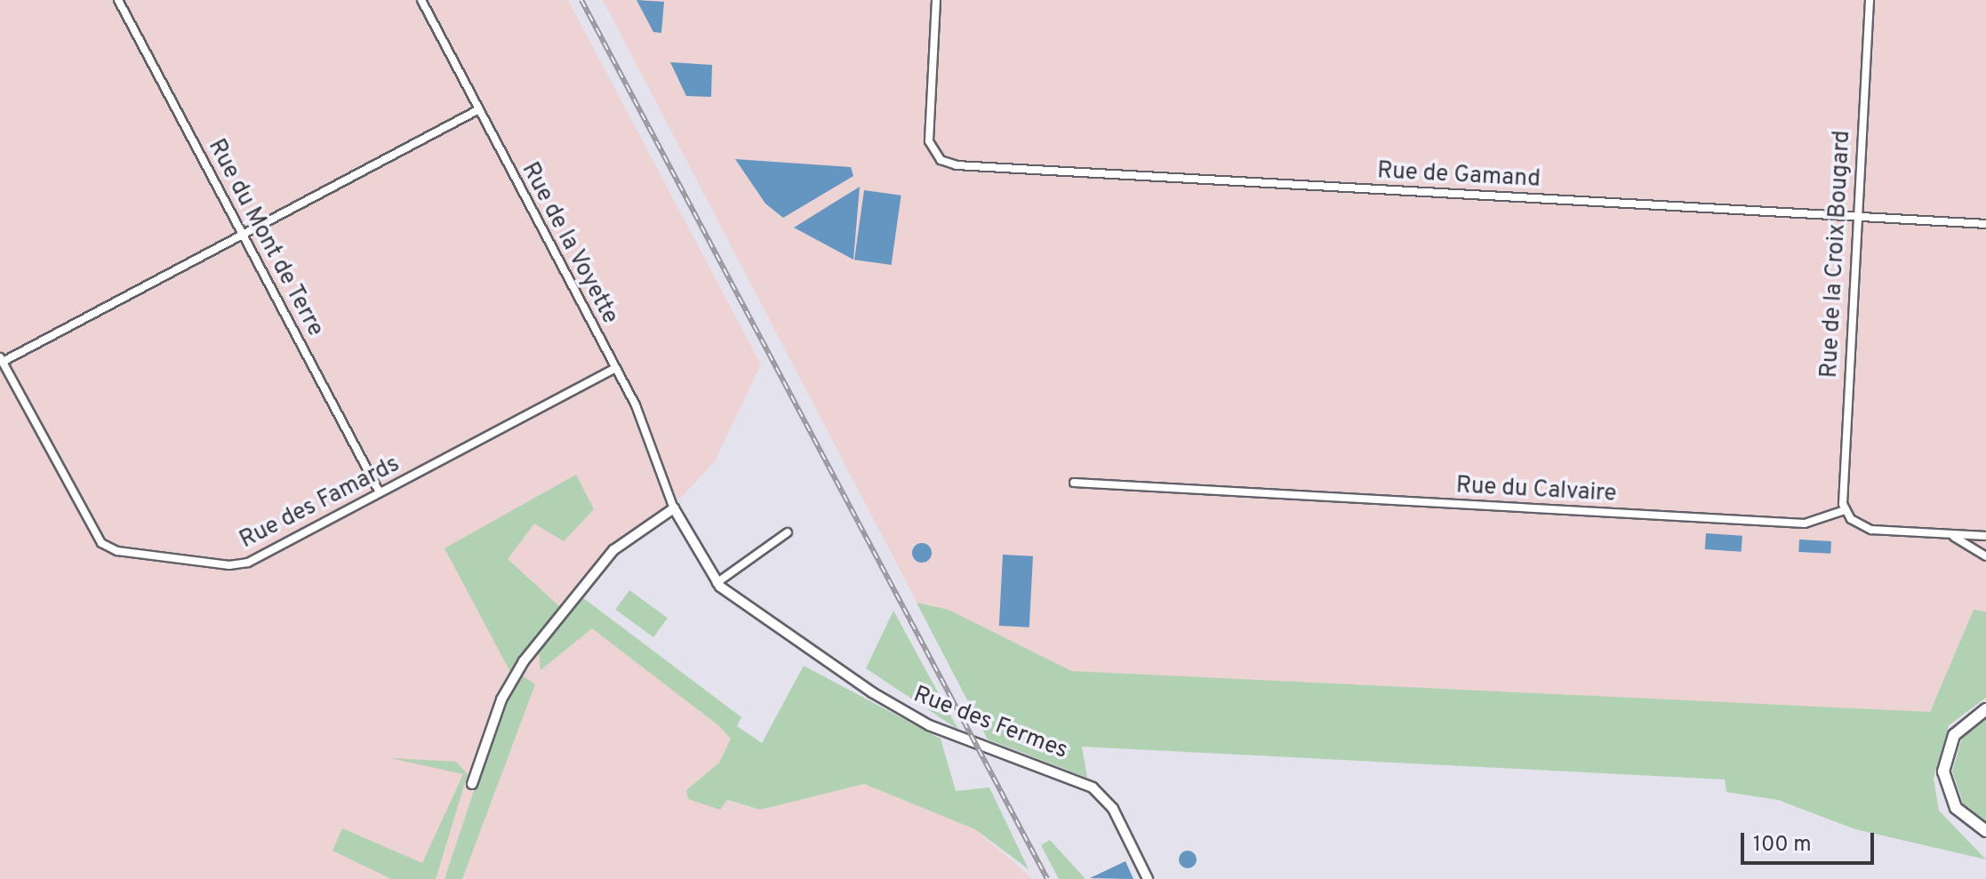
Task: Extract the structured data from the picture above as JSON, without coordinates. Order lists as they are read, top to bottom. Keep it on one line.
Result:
{"streets":{"street":["Rue de Gamand","Rue du Mont de Terre","Rue de la Voyette","Rue de la Croix Bougard","Rue du Calvaire","Rue des Famards","Rue des Fermes"]},"crossings":[["Rue de Gamand","Rue de la Croix Bougard"],["Rue du Mont de Terre","Rue des Famards"],["Rue de la Voyette","Rue des Famards"],["Rue de la Voyette","Rue des Fermes"],["Rue de la Croix Bougard","Rue du Calvaire"]],"scale_bar":"100 m"}
